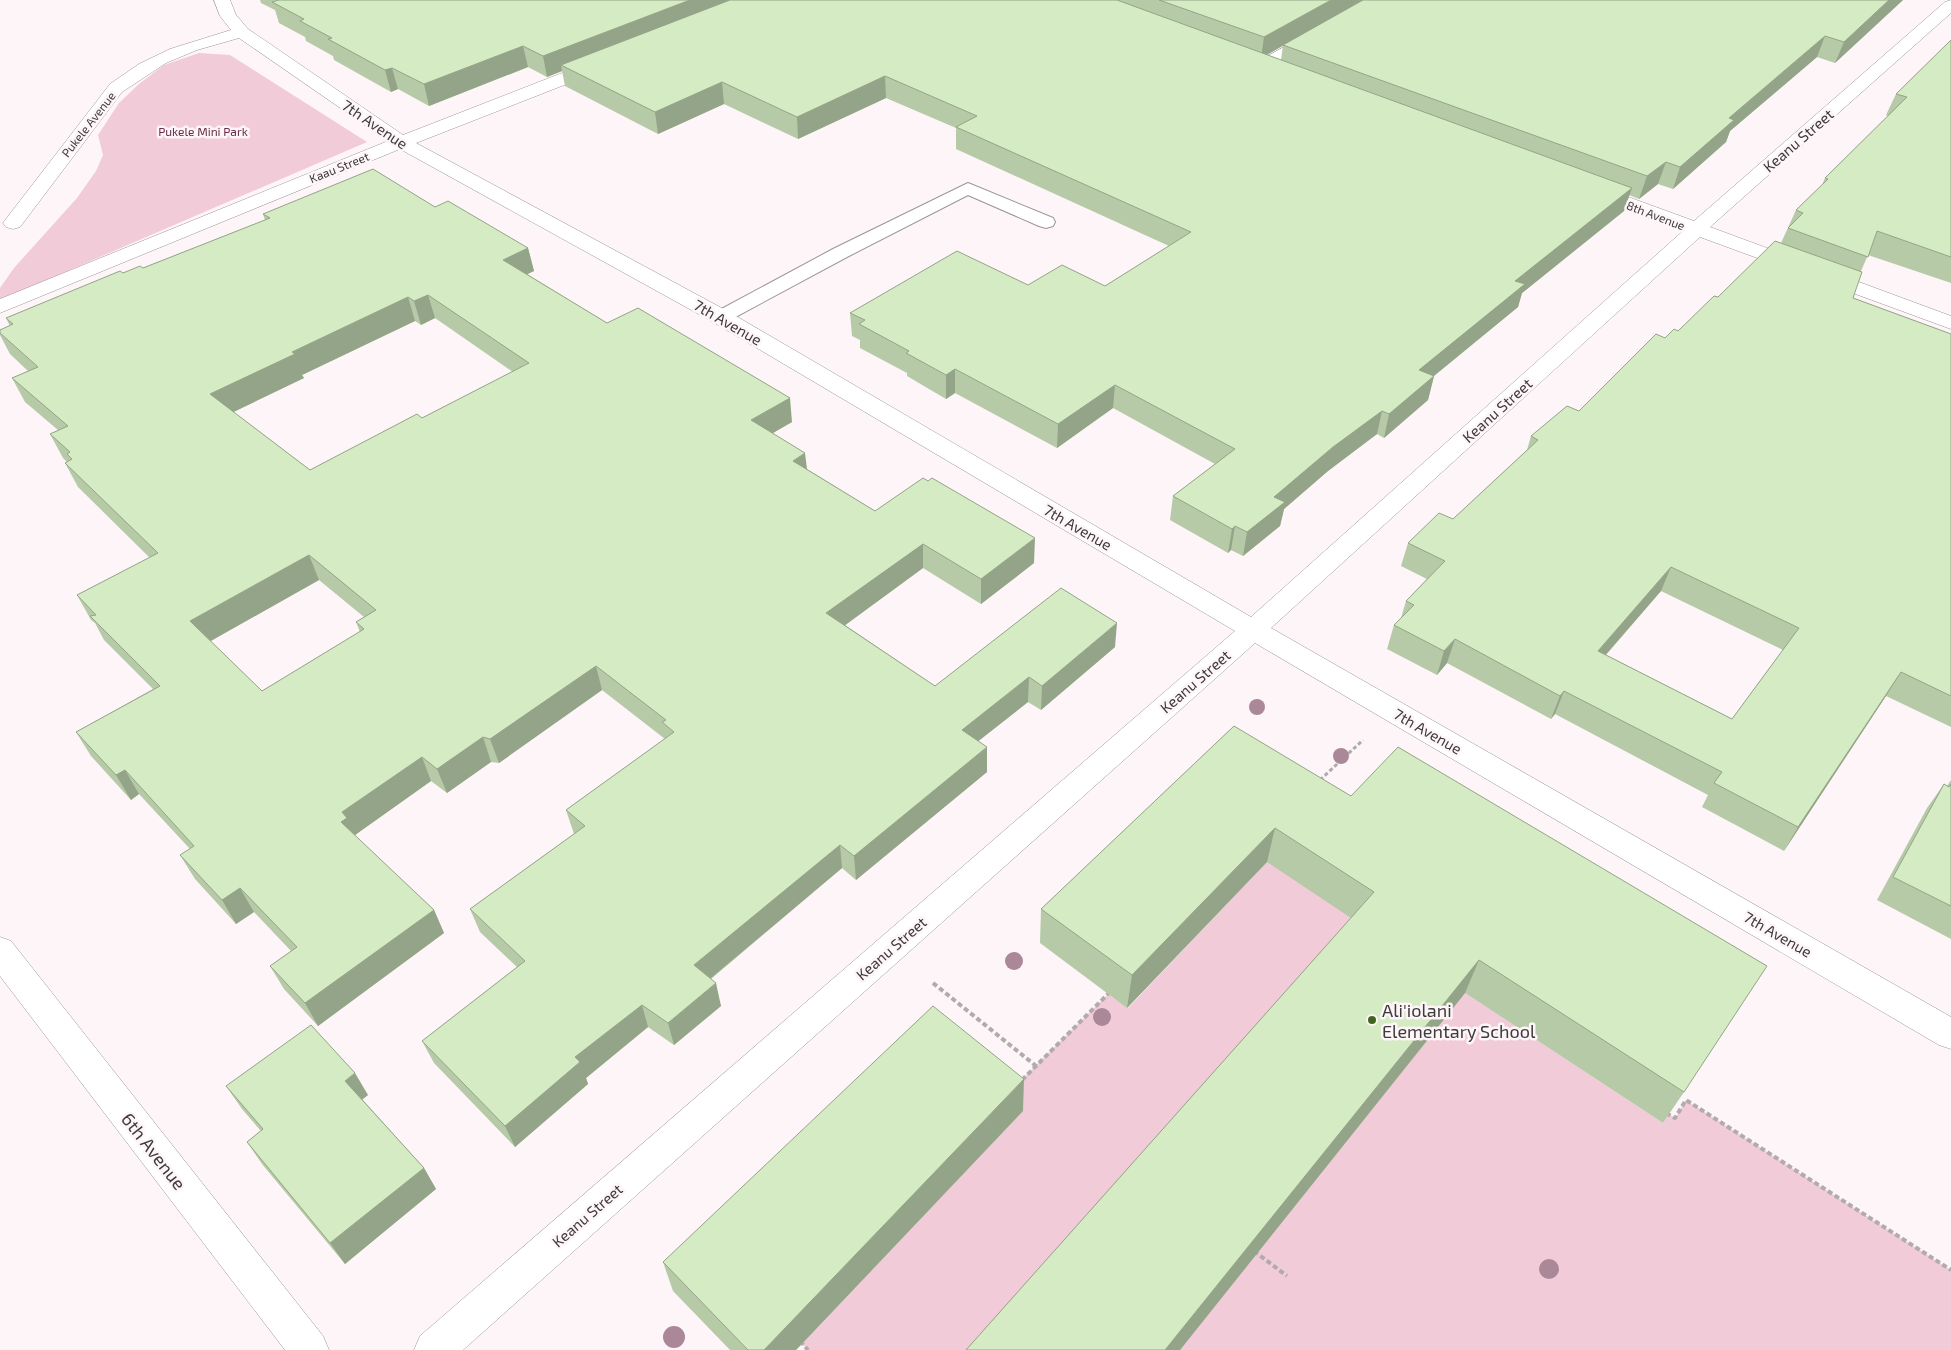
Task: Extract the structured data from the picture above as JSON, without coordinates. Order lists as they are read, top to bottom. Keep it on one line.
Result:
{"streets":{"street":["Pukele Avenue","7th Avenue","Keanu Street","Kaau Street","8th Avenue","6th Avenue"]},"crossings":[["Pukele Avenue","7th Avenue"],["7th Avenue","Keanu Street"],["7th Avenue","Kaau Street"],["Keanu Street","8th Avenue"]],"parks":["Pukele Mini Park"],"places":["Ali'iolani Elementary School"]}
